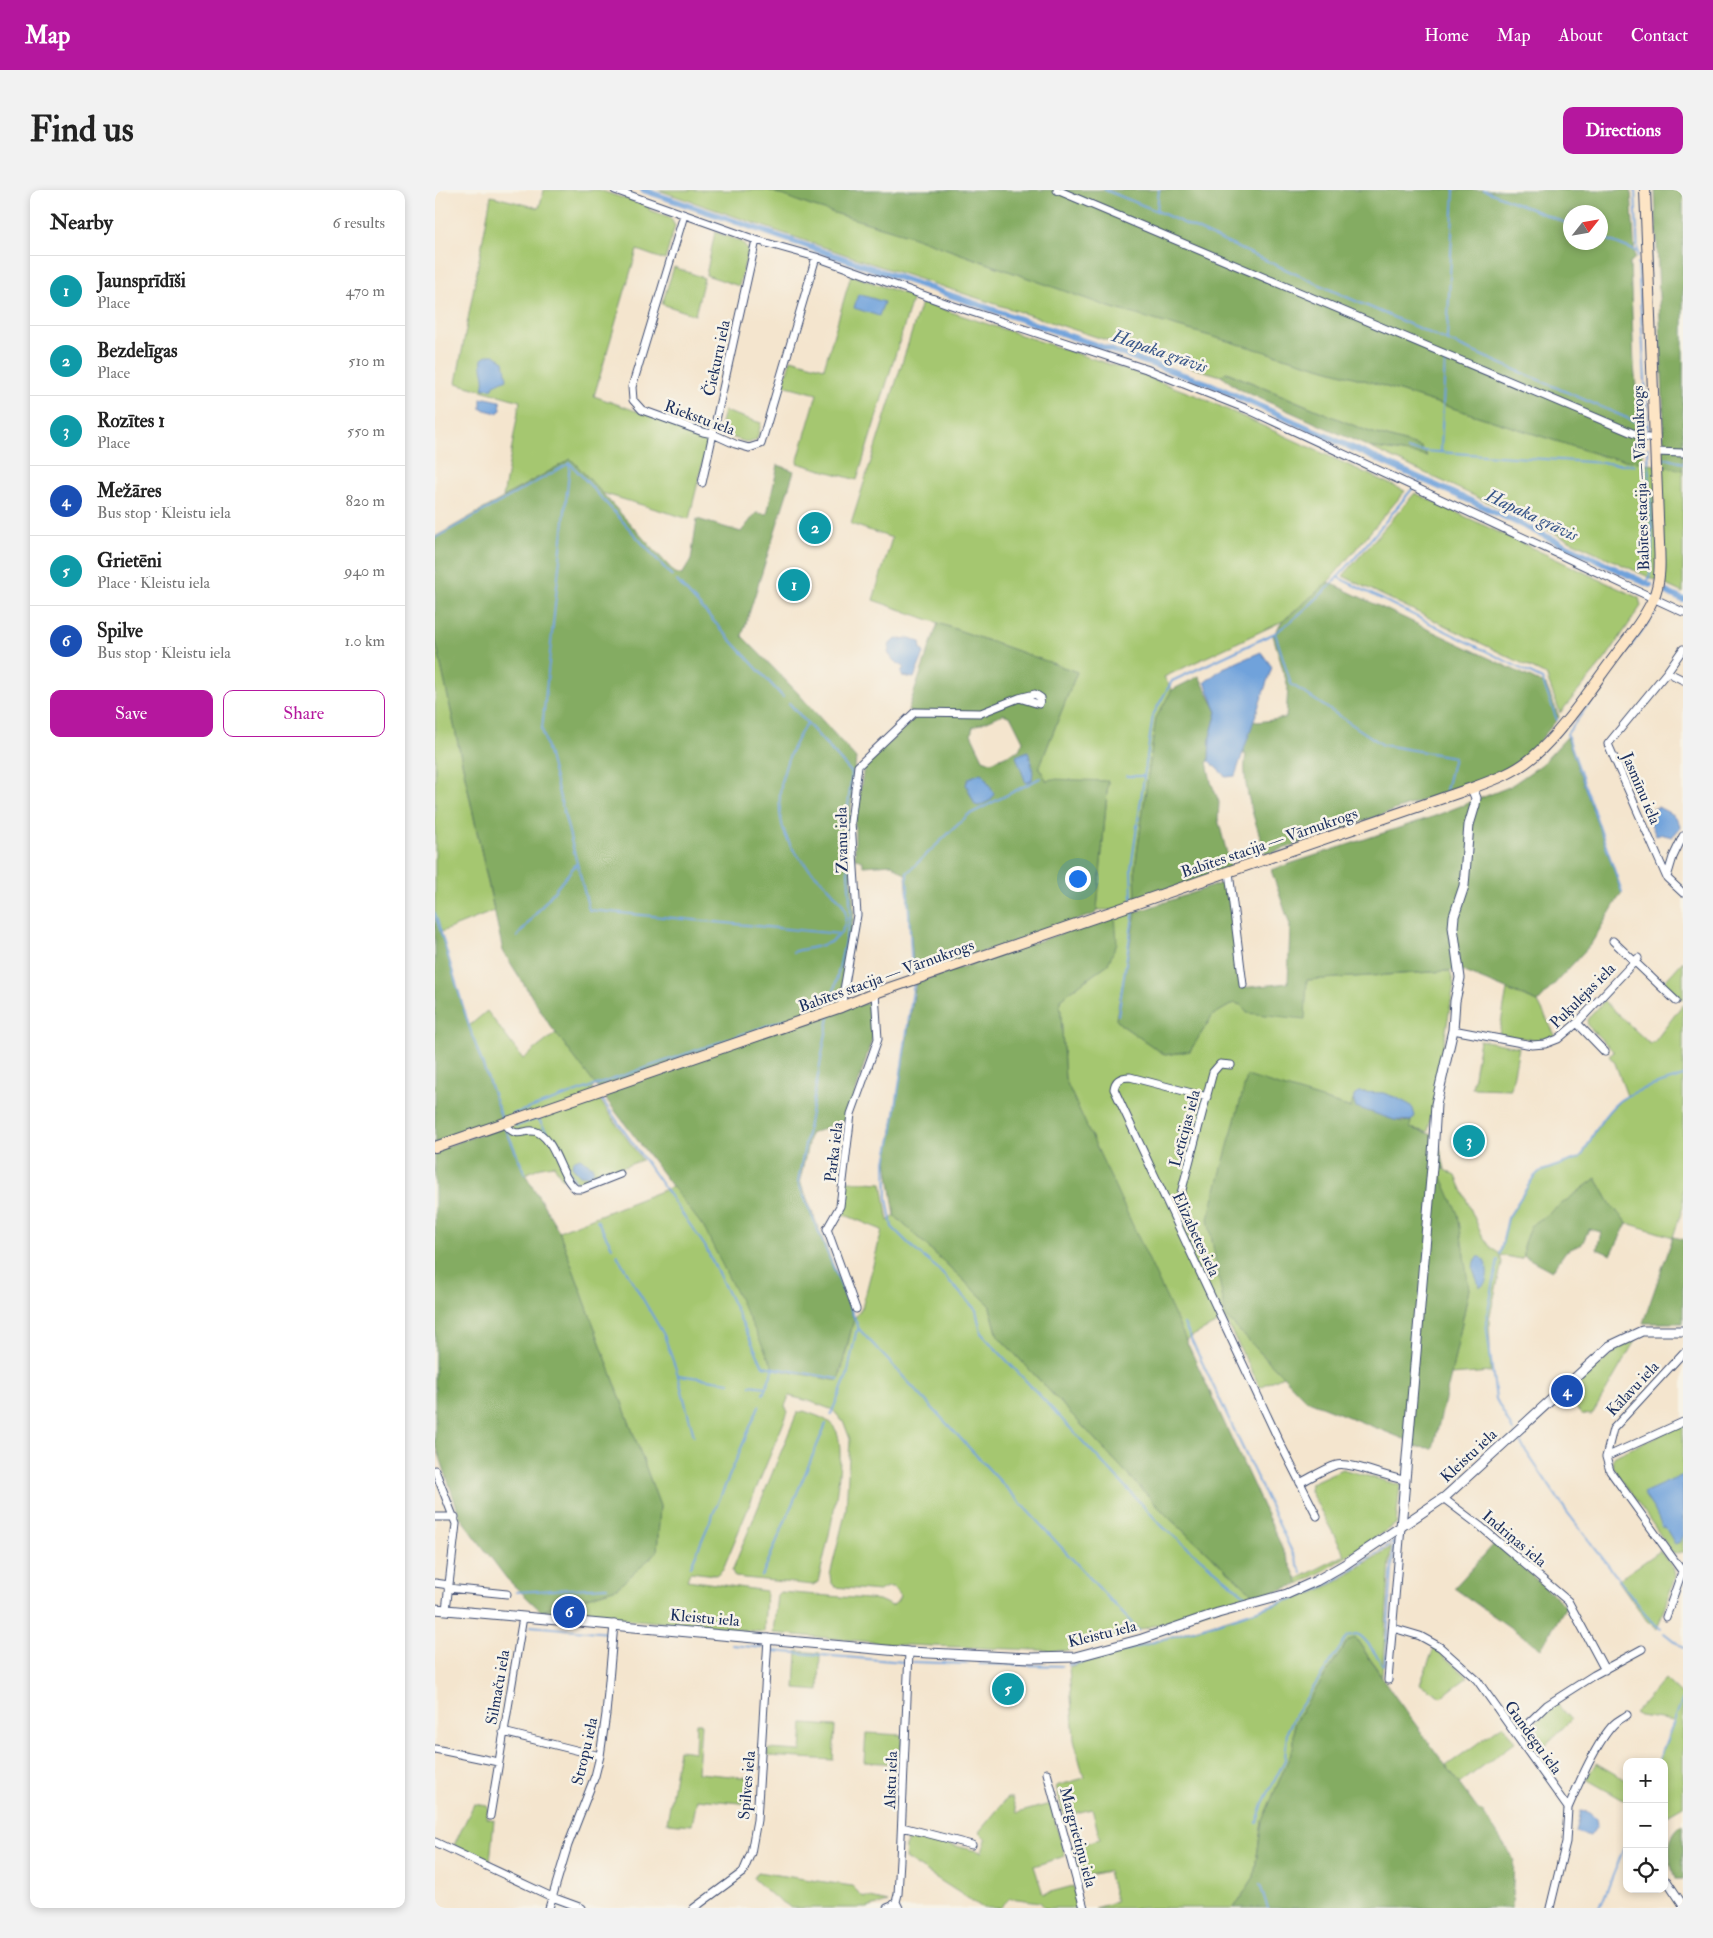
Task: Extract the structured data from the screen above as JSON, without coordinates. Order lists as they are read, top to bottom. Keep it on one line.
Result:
{"streets":{"main road":["Babītes stacija — Vārnukrogs"],"street":["Čiekuru iela","Riekstu iela","Jasmīnu iela","Zvanu iela","Puķulejas iela","Letīcijas iela","Parka iela","Elizabetes iela","Kālavu iela","Kleistu iela","Indriņas iela","Silmaču iela","Gundegu iela","Stropu iela","Alstu iela","Spilves iela","Margrietiņu iela"]},"crossings":[["Čiekuru iela","Riekstu iela"],["Babītes stacija — Vārnukrogs","Zvanu iela"],["Babītes stacija — Vārnukrogs","Parka iela"],["Letīcijas iela","Elizabetes iela"],["Kleistu iela","Indriņas iela"],["Kleistu iela","Silmaču iela"],["Kleistu iela","Stropu iela"],["Kleistu iela","Alstu iela"],["Kleistu iela","Spilves iela"]],"water":["Hapaka grāvis"],"north":"top right","page":{"header":"Map","nav":["Home","Map","About","Contact"],"buttons":["Directions",["Save","Share"]],"title":"Find us","heading":["Nearby","6 results"],"list":[{"mark":"1","name":"Jaunsprīdīši","note":"Place","value":"470 m"},{"mark":"2","name":"Bezdelīgas","note":"Place","value":"510 m"},{"mark":"3","name":"Rozītes 1","note":"Place","value":"550 m"},{"mark":"4","name":"Mežāres","note":"Bus stop · Kleistu iela","value":"820 m"},{"mark":"5","name":"Grietēni","note":"Place · Kleistu iela","value":"940 m"},{"mark":"6","name":"Spilve","note":"Bus stop · Kleistu iela","value":"1.0 km"}],"pins":["2","1","3","4","6","5"],"map_buttons":["+","−"]}}
